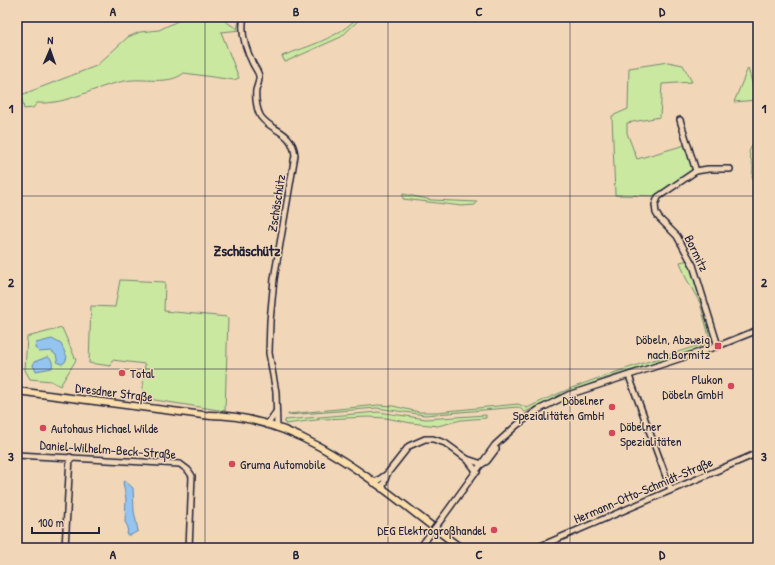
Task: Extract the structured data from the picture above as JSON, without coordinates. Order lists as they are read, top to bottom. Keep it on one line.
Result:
{"streets":{"main road":["Dresdner Straße"],"street":["Zschäschütz","Bormitz","Daniel-Wilhelm-Beck-Straße","Hermann-Otto-Schmidt-Straße"]},"crossings":[["Zschäschütz","Dresdner Straße"]],"districts":["Zschäschütz"],"places":{"transit":["Döbeln, Abzweig nach Bormitz"],"other":["Total","Plukon Döbeln GmbH","Döbelner Spezialitäten GmbH","Autohaus Michael Wilde","Döbelner Spezialitäten","Gruma Automobile","DEG Elektrogroßhandel"]},"scale_bar":"100 m","north":"top","grid":{"columns":["A","B","C","D"],"rows":["1","2","3"]}}
